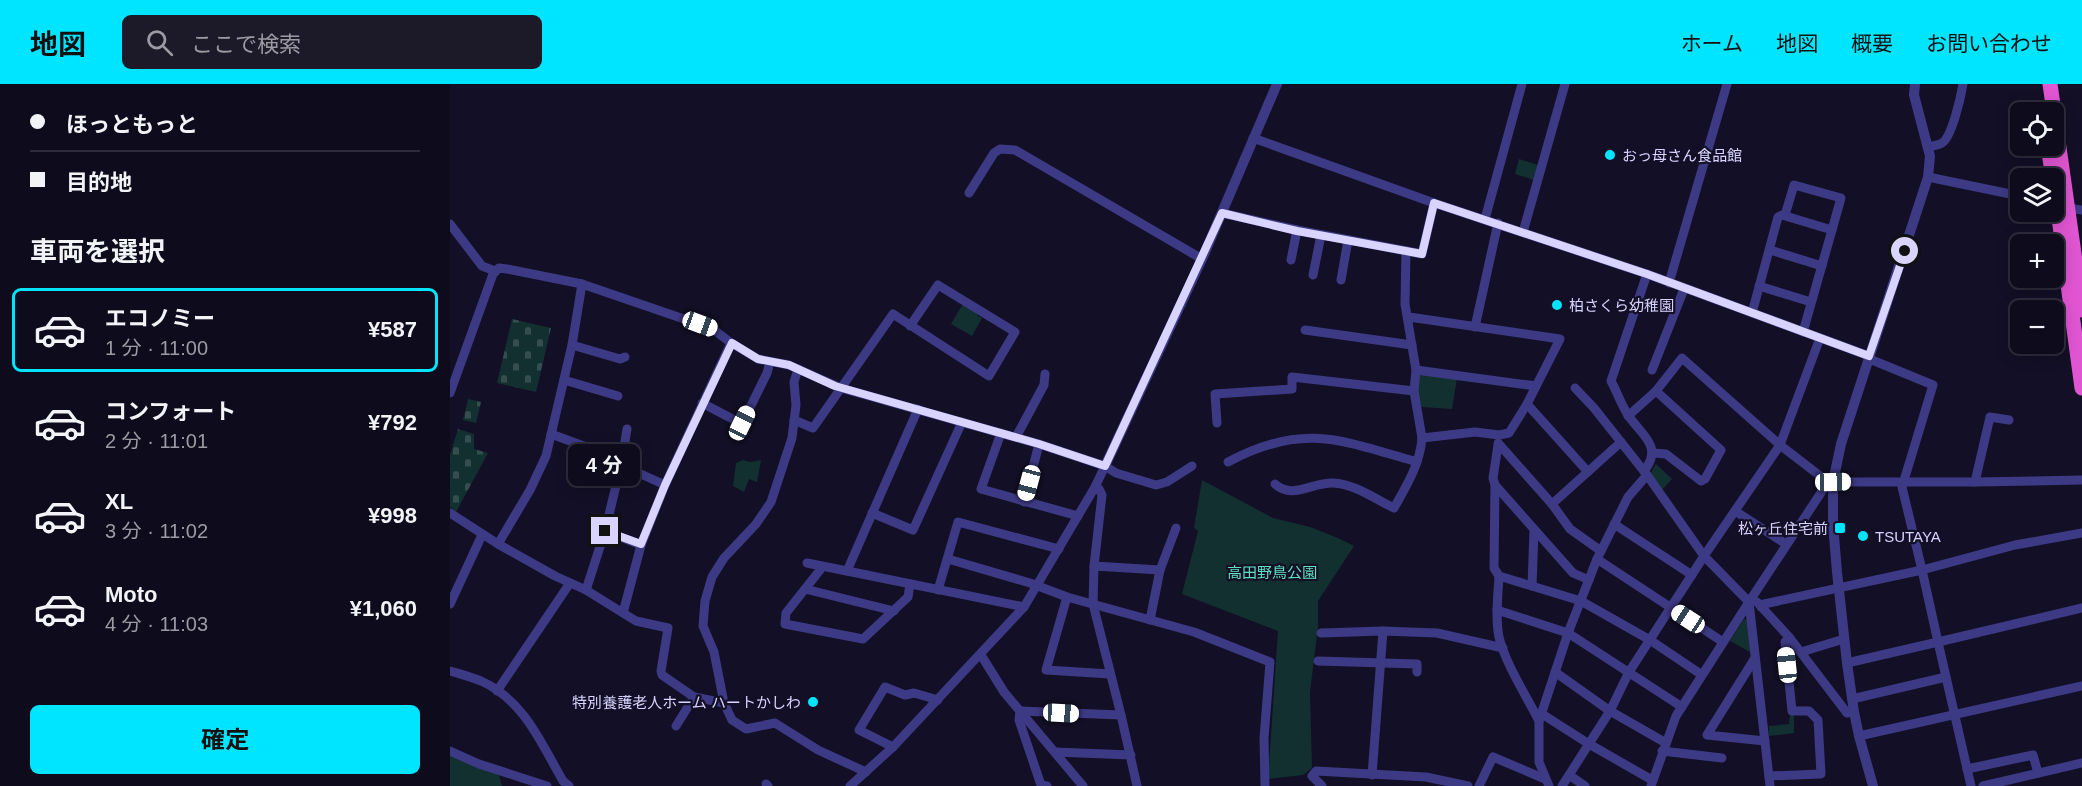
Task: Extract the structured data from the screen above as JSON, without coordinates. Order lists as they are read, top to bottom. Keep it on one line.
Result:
{"parks":["高田野鳥公園"],"places":{"other":["おっ母さん食品館","柏さくら幼稚園","TSUTAYA","特別養護老人ホーム ハートかしわ"],"transit":["松ヶ丘住宅前"]},"page":{"header":"地図","search":"ここで検索","nav":["ホーム","地図","概要","お問い合わせ"],"banner":["ほっともっと","目的地"],"map_buttons":["+","−"],"heading":"車両を選択","list":[{"name":"エコノミー","note":"1 分 · 11:00","value":"¥587"},{"name":"コンフォート","note":"2 分 · 11:01","value":"¥792"},{"name":"XL","note":"3 分 · 11:02","value":"¥998"},{"name":"Moto","note":"4 分 · 11:03","value":"¥1,060"}],"bubble":"4 分","buttons":"確定"}}
